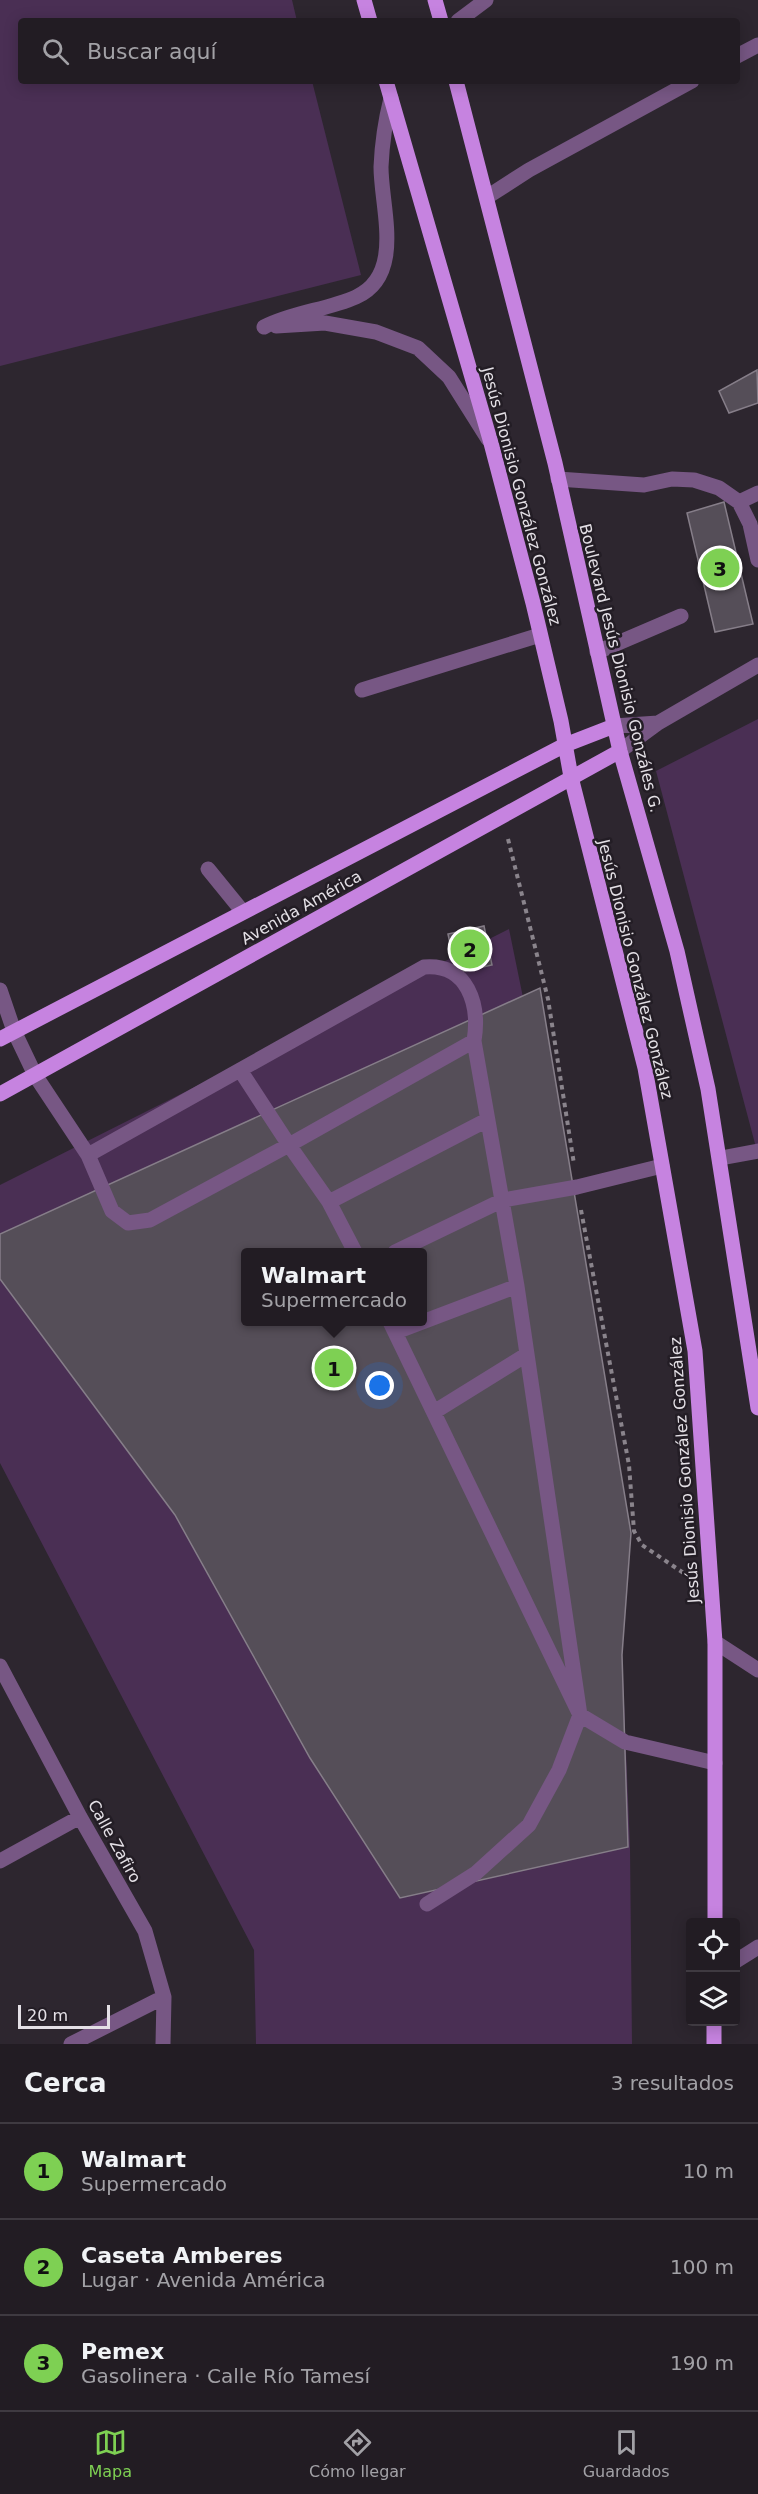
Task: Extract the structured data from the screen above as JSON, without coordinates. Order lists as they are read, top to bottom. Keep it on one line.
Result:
{"streets":{"main road":["Jesús Dionisio González González","Boulevard Jesús Dionisio Gonzáles G.","Avenida América"],"street":["Calle Zafiro"]},"crossings":[["Jesús Dionisio González González","Avenida América"],["Boulevard Jesús Dionisio Gonzáles G.","Avenida América"]],"scale_bar":"20 m","page":{"search":"Buscar aquí","pins":["3","2","1"],"popup":["Walmart","Supermercado"],"scale":"20 m","heading":["Cerca","3 resultados"],"list":[{"mark":"1","name":"Walmart","note":"Supermercado","value":"10 m"},{"mark":"2","name":"Caseta Amberes","note":"Lugar · Avenida América","value":"100 m"},{"mark":"3","name":"Pemex","note":"Gasolinera · Calle Río Tamesí","value":"190 m"}],"nav":["Mapa","Cómo llegar","Guardados"]}}
